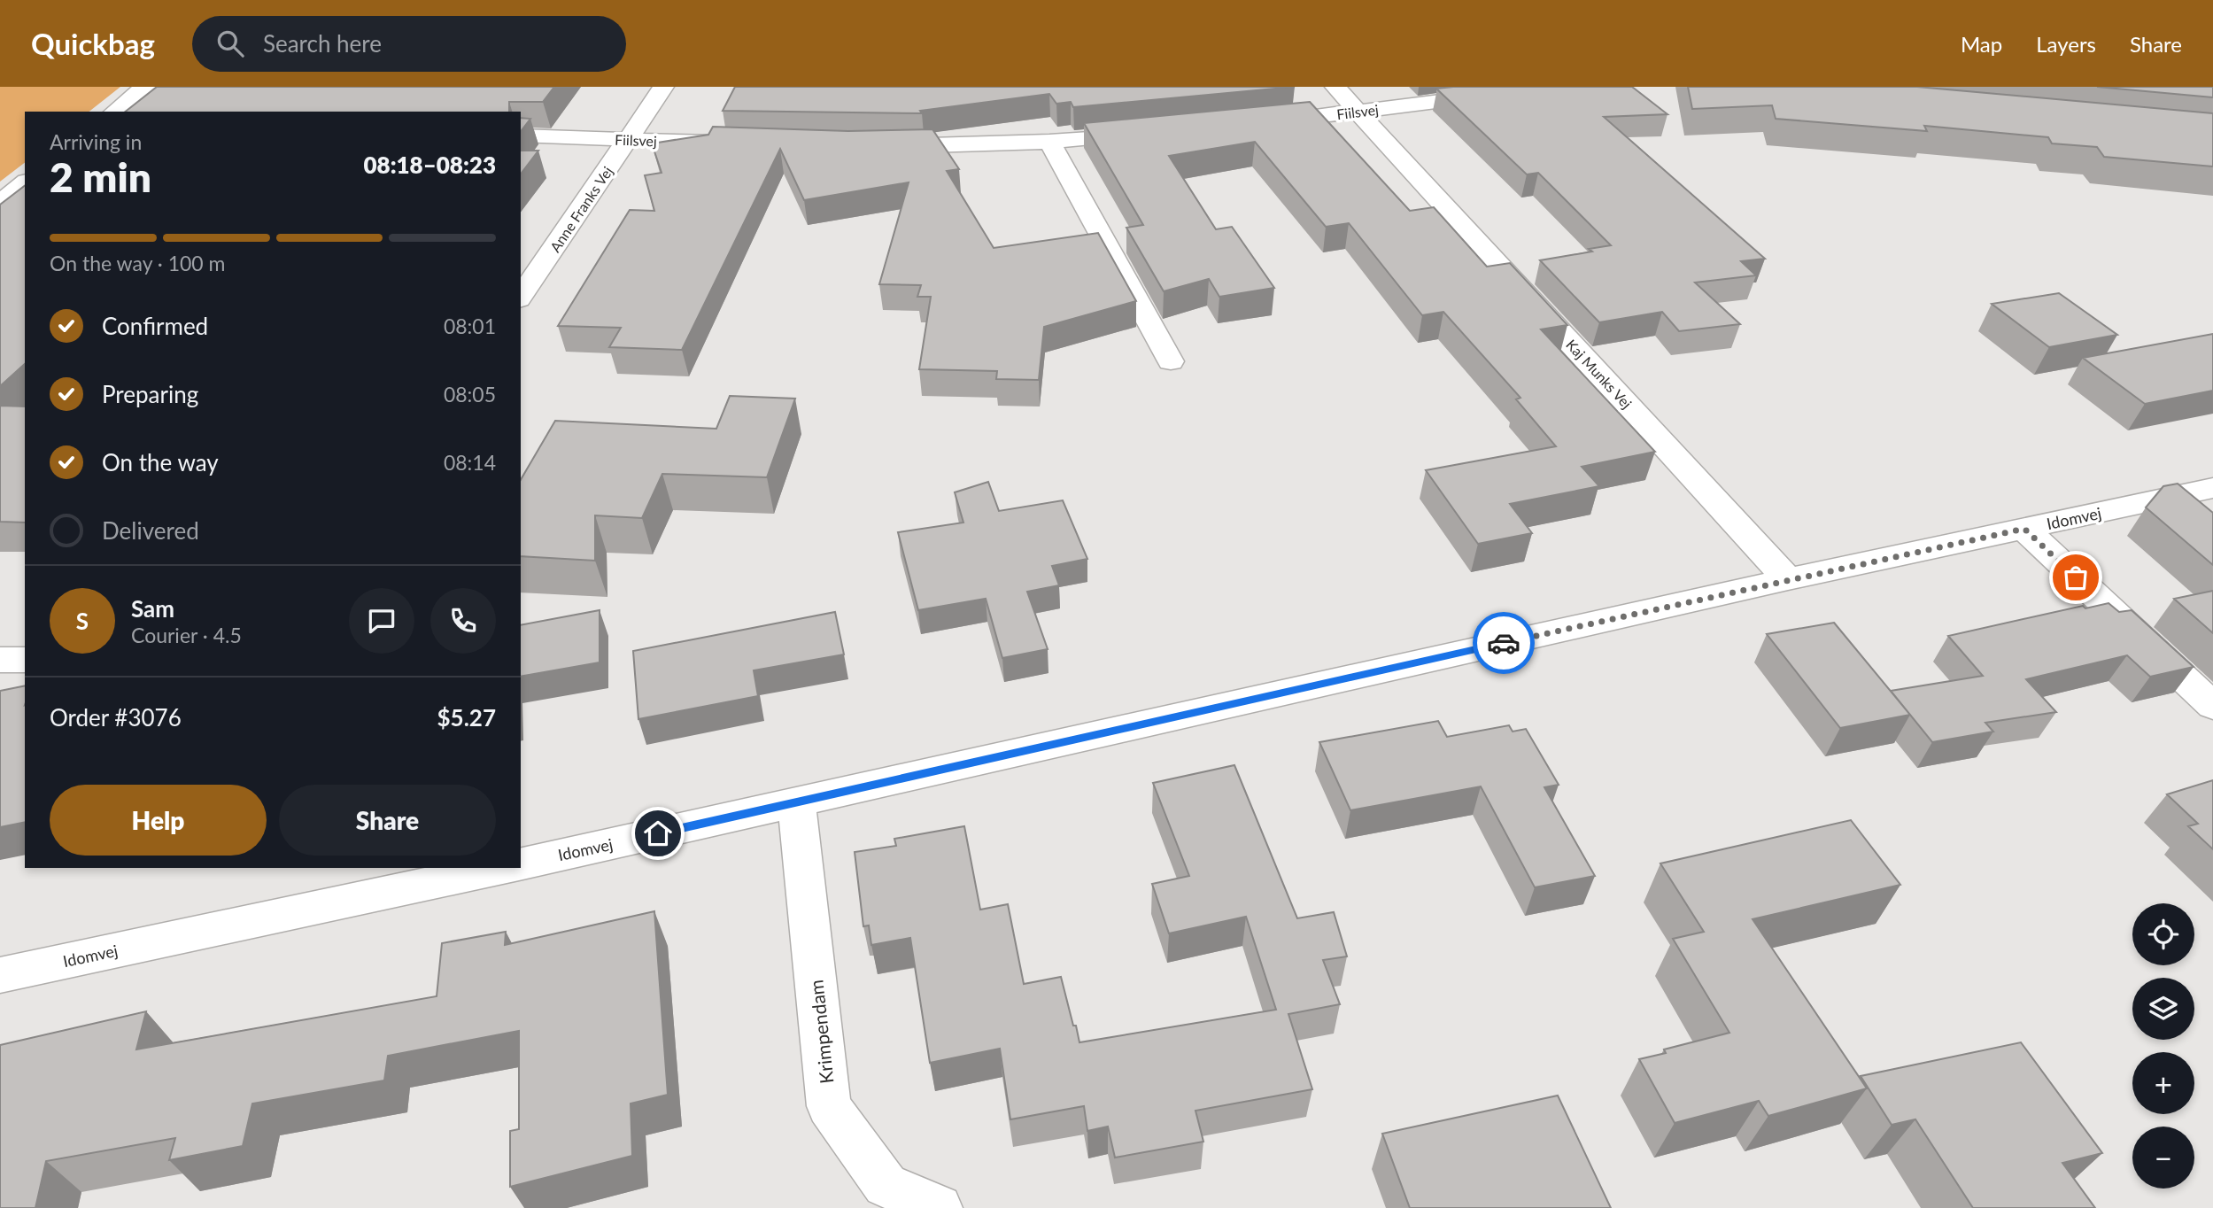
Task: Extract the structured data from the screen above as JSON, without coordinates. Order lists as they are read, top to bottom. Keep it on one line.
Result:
{"streets":{"street":["Fiilsvej","Anne Franks Vej","Kaj Munks Vej","Idomvej","Krimpendam"]},"crossings":[["Fiilsvej","Anne Franks Vej"],["Fiilsvej","Kaj Munks Vej"],["Kaj Munks Vej","Idomvej"],["Idomvej","Krimpendam"]],"page":{"header":"Quickbag","search":"Search here","nav":["Map","Layers","Share"],"heading":["2 min","Arriving in","08:18–08:23"],"panel":["Sam","Courier · 4.5","Order #3076","$5.27"],"bar":"On the way · 100 m","list":[["Confirmed","08:01"],["Preparing","08:05"],["On the way","08:14"],"Delivered"],"round":"S","buttons":["Help","Share"],"map_buttons":["+","−"]}}
